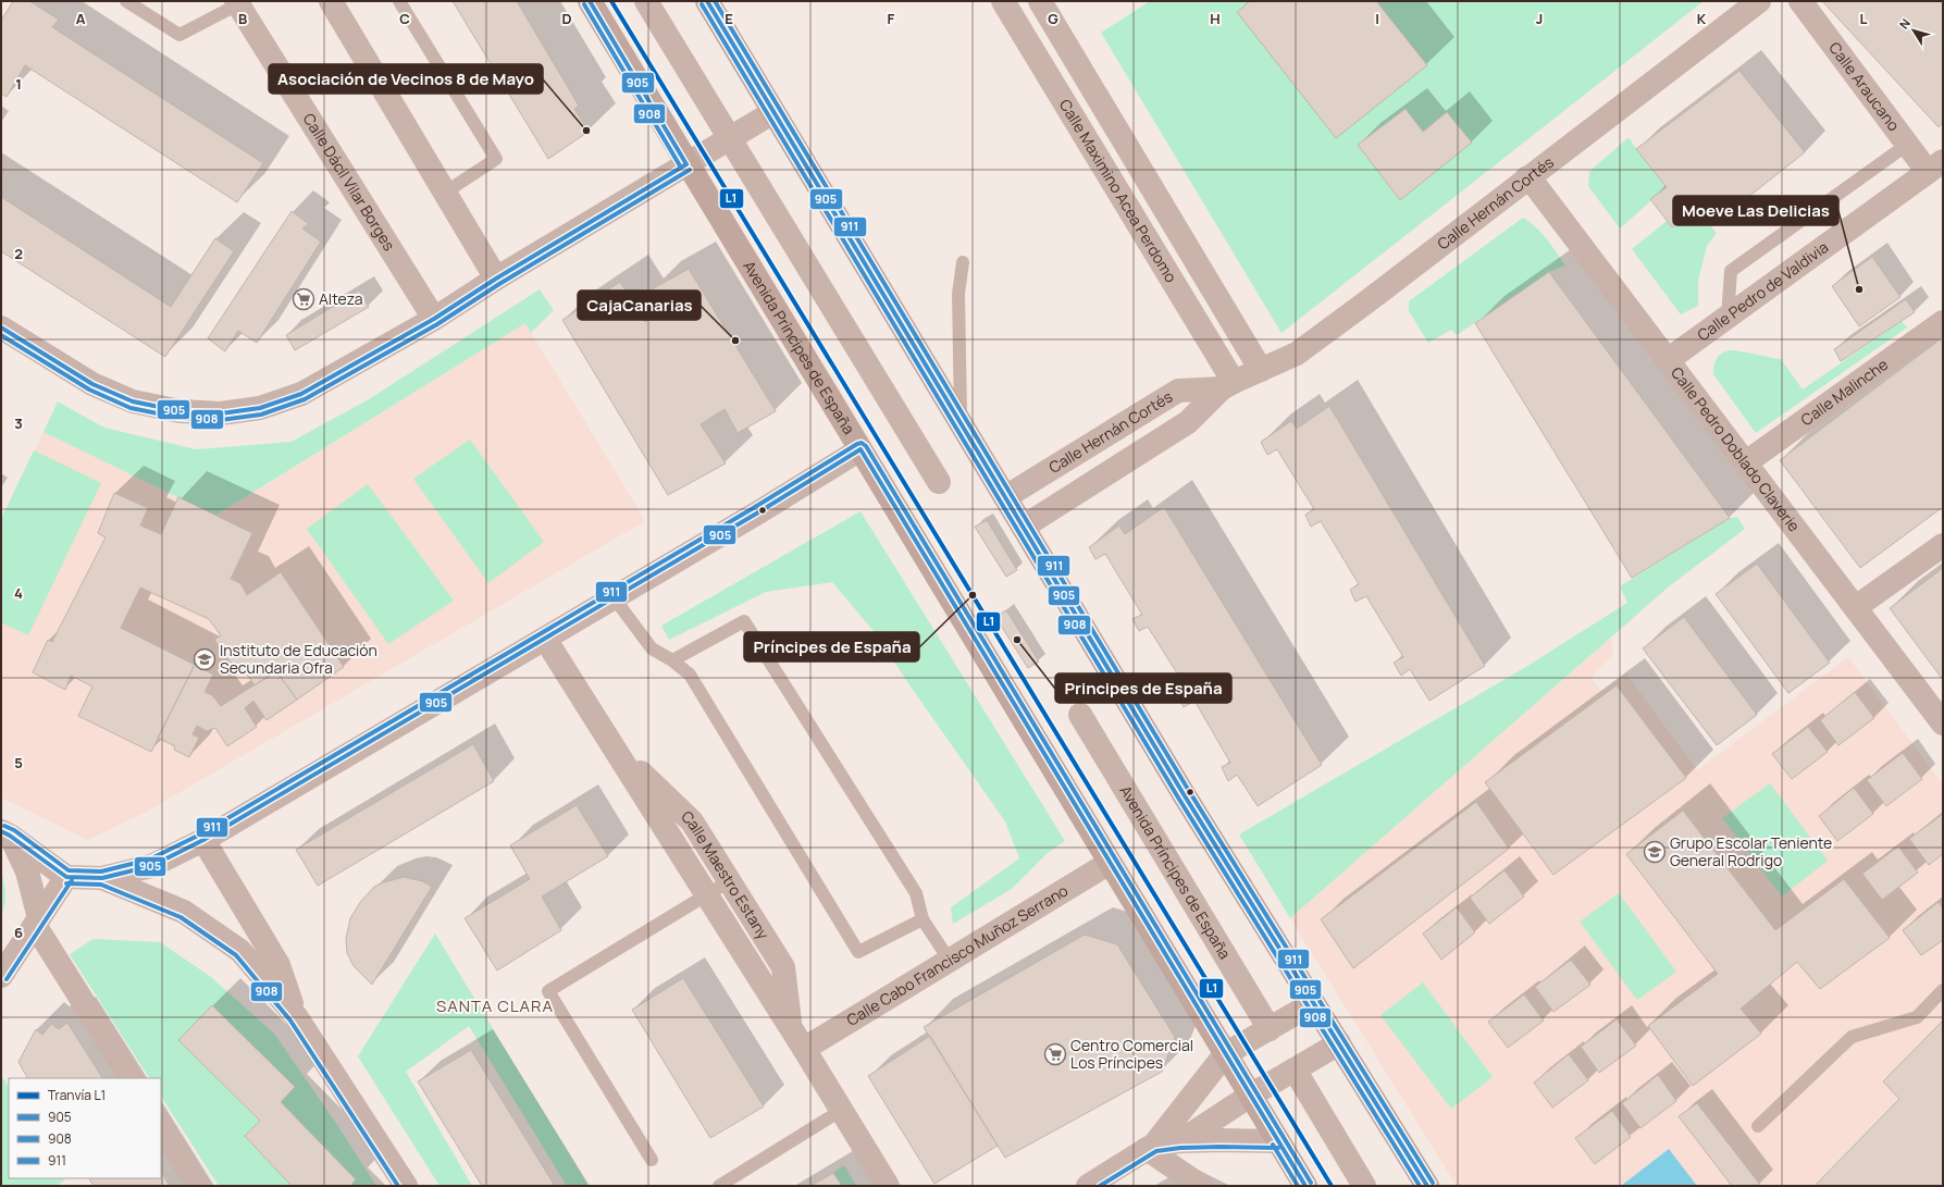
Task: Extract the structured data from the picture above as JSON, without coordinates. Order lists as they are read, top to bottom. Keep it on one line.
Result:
{"streets":{"main road":["Avenida Príncipes de España"],"street":["Calle Araucano","Calle Dácil Vilar Borges","Calle Maximino Acea Perdomo","Calle Hernán Cortés","Calle Pedro de Valdivia","Calle Malinche","Calle Pedro Doblado Claverie","Calle Maestro Estany","Calle Cabo Francisco Muñoz Serrano"]},"crossings":[["Calle Araucano","Calle Pedro de Valdivia"],["Calle Maximino Acea Perdomo","Calle Hernán Cortés"],["Calle Hernán Cortés","Calle Pedro Doblado Claverie"],["Calle Pedro de Valdivia","Calle Pedro Doblado Claverie"],["Avenida Príncipes de España","Calle Cabo Francisco Muñoz Serrano"],["Calle Malinche","Calle Pedro Doblado Claverie"],["Calle Maestro Estany","Calle Cabo Francisco Muñoz Serrano"]],"districts":["SANTA CLARA"],"places":{"other":["Asociación de Vecinos 8 de Mayo","Moeve Las Delicias","CajaCanarias","Príncipes de España","Principes de España"],"supermarket":["Alteza","Centro Comercial Los Príncipes"],"school or university":["Instituto de Educación Secundaria Ofra","Grupo Escolar Teniente General Rodrigo"]},"lines":["tram line L1","transit line 905","transit line 911","transit line 908"],"legend":["Tranvía L1","905","908","911"],"north":"top left","grid":{"columns":["A","B","C","D","E","F","G","H","I","J","K","L"],"rows":["1","2","3","4","5","6"]}}
